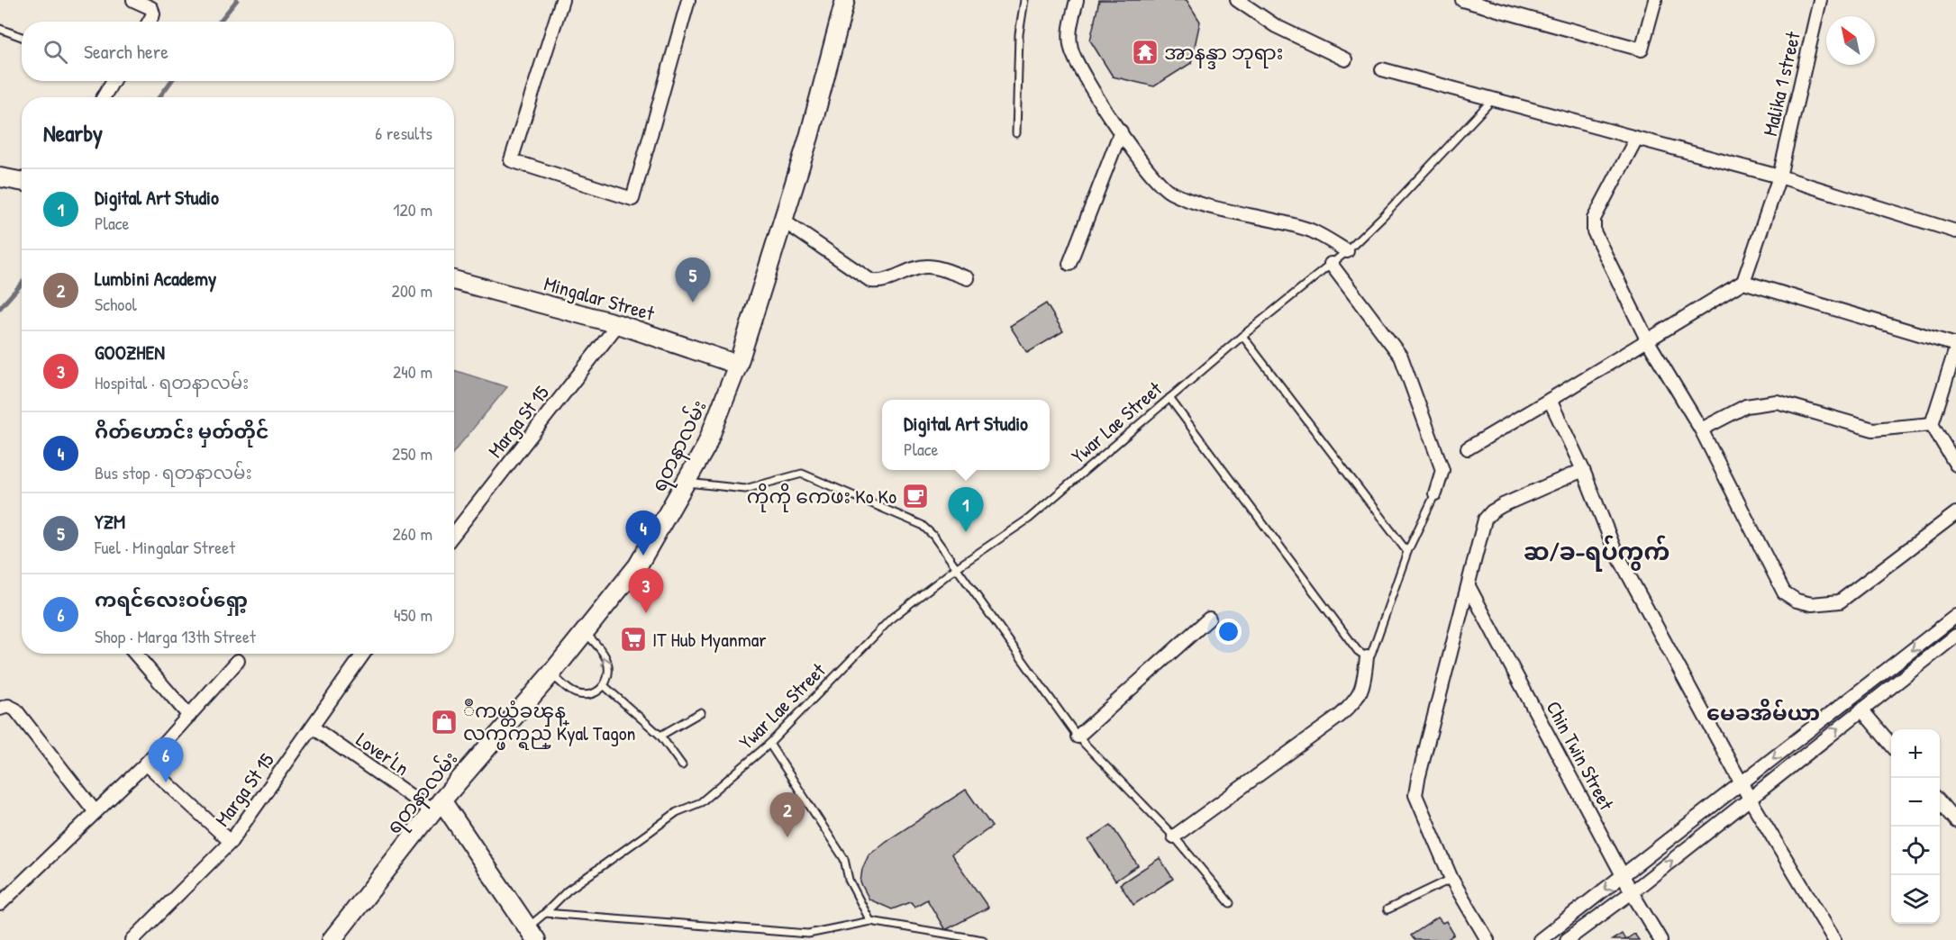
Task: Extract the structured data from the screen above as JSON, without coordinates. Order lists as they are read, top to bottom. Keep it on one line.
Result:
{"streets":{"main road":["Mingalar Street","ရတနာလမ်း"],"street":["Malika 1 street","Marga St 15","Lover'Ln","Chin Twin Street"],"lane":["Ywar Lae Street"]},"crossings":[["Mingalar Street","Marga St 15"],["Mingalar Street","ရတနာလမ်း"],["Marga St 15","Lover'Ln"],["ရတနာလမ်း","Lover'Ln"]],"districts":["ဆ/ခ-ရပ်ကွက်","မေခအိမ်ယာ"],"places":{"temple":["အာနန္ဒာ ဘုရား"],"cafe":["ကိုကို ကေဖး Ko Ko"],"supermarket":["IT Hub Myanmar"],"shop":["ဳကယ္တံခၾန္ လက္ဖက္ရည္ Kyal Tagon"]},"north":"top left","page":{"search":"Search here","heading":["Nearby","6 results"],"list":[{"mark":"1","name":"Digital Art Studio","note":"Place","value":"120 m"},{"mark":"2","name":"Lumbini Academy","note":"School","value":"200 m"},{"mark":"3","name":"GOOZHEN","note":"Hospital · ရတနာလမ်း","value":"240 m"},{"mark":"4","name":"ဂိတ်ဟောင်း မှတ်တိုင်","note":"Bus stop · ရတနာလမ်း","value":"250 m"},{"mark":"5","name":"YZM","note":"Fuel · Mingalar Street","value":"260 m"},{"mark":"6","name":"ကရင်လေးဝပ်ရှော့","note":"Shop · Marga 13th Street","value":"450 m"}],"pins":["5","1","4","3","6","2"],"popup":["Digital Art Studio","Place"],"map_buttons":["+","−"]}}
